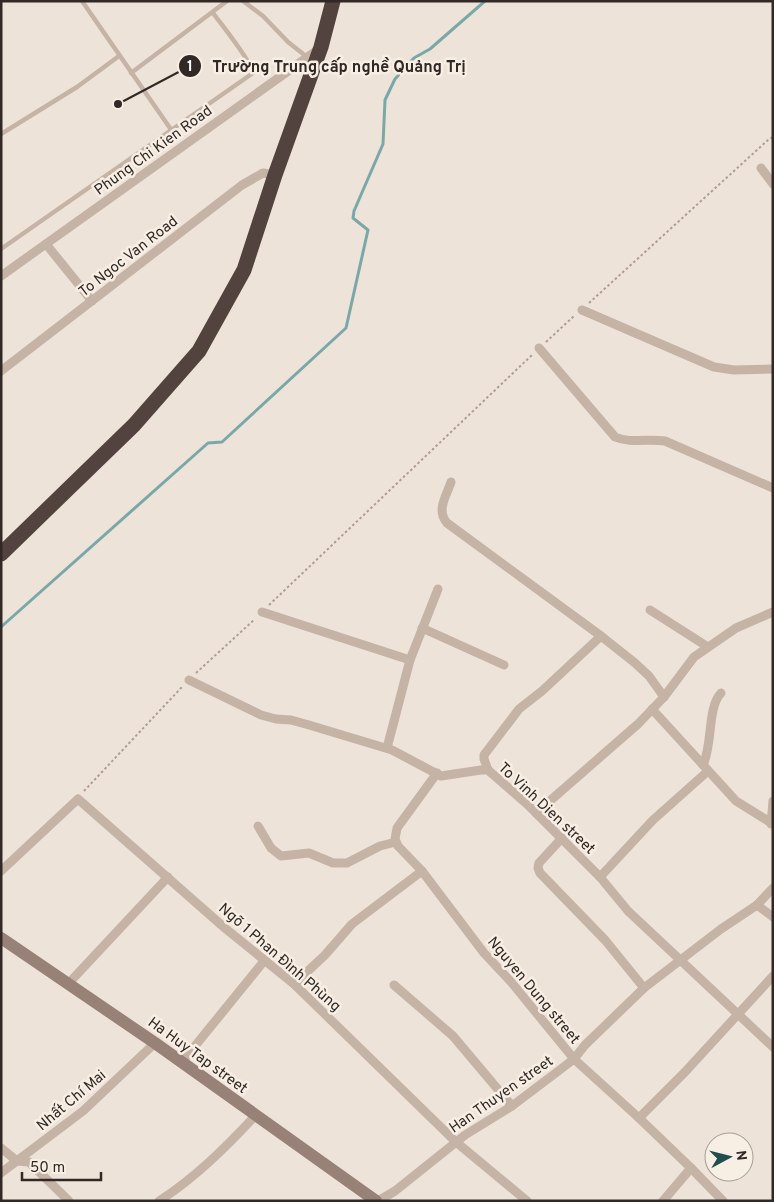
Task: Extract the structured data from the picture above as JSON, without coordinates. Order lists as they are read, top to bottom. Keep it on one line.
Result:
{"streets":{"main road":["Ha Huy Tap street"],"street":["Phung Chi Kien Road","To Ngoc Van Road","To Vinh Dien street","Ngõ 1 Phan Đình Phùng","Nguyen Dung street","Han Thuyen street","Nhất Chí Mai"]},"crossings":[["To Vinh Dien street","Han Thuyen street"],["Ngõ 1 Phan Đình Phùng","Han Thuyen street"],["Nguyen Dung street","Han Thuyen street"],["Ha Huy Tap street","Han Thuyen street"],["Ha Huy Tap street","Nhất Chí Mai"]],"places":["Trường Trung cấp nghề Quảng Trị"],"scale_bar":"50 m","north":"right"}
